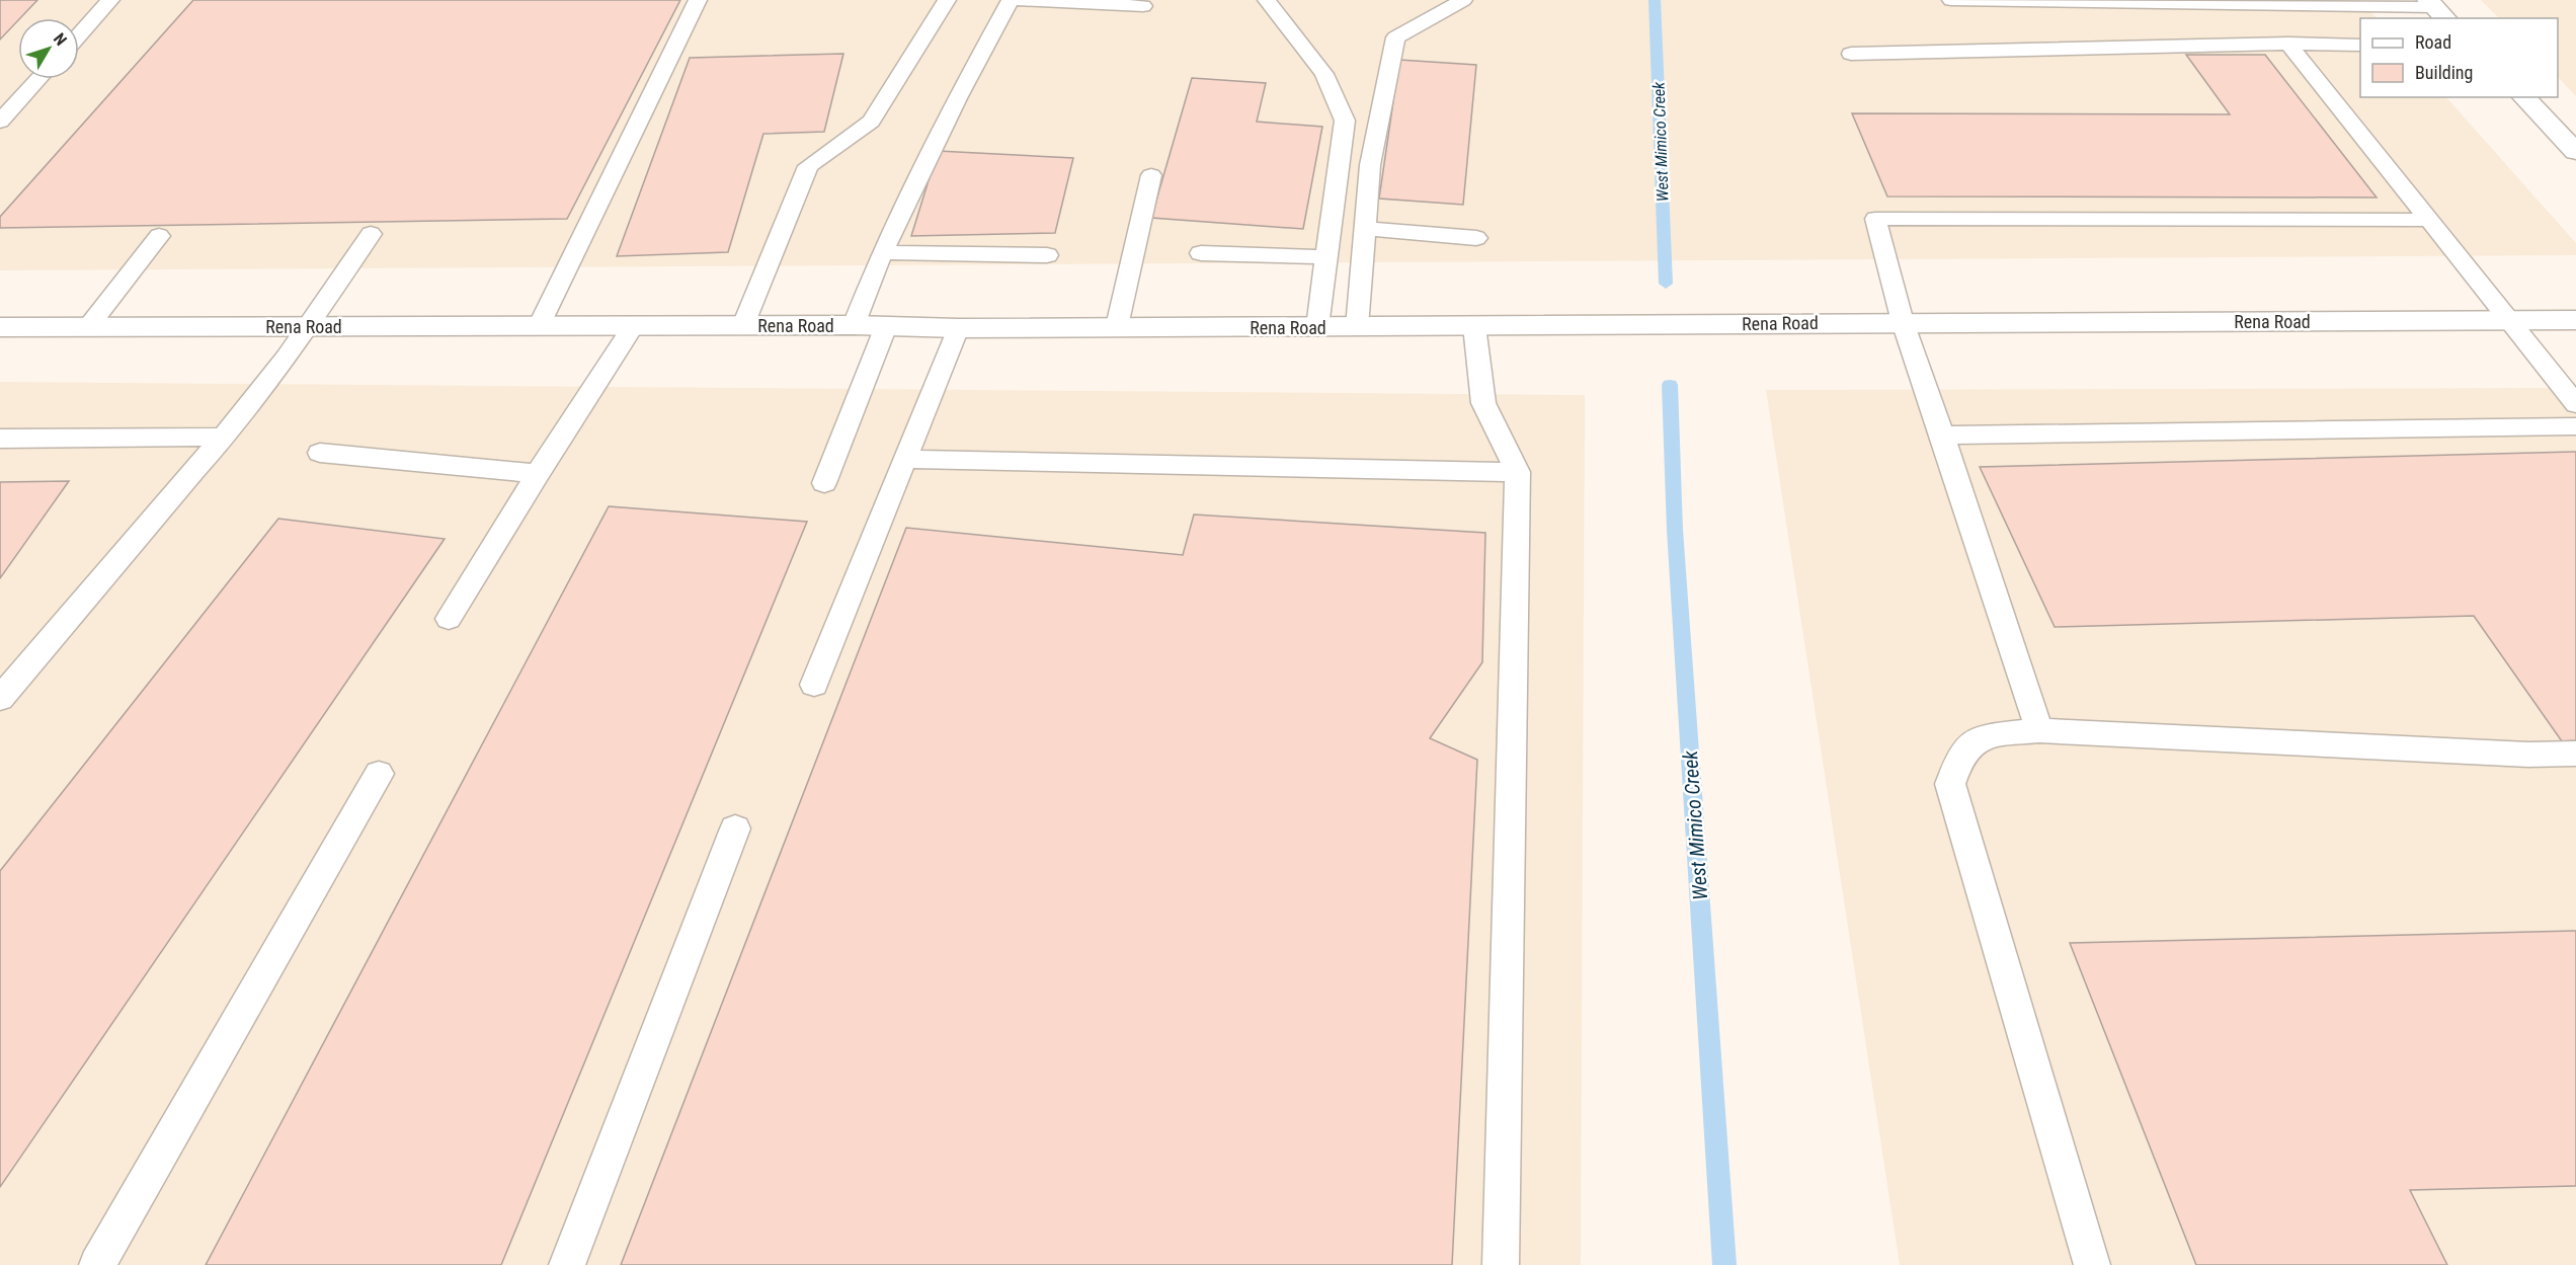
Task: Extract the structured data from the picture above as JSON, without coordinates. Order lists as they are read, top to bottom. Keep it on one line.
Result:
{"streets":{"street":["Rena Road"]},"water":["West Mimico Creek"],"legend":["Road","Building"],"north":"top right"}
